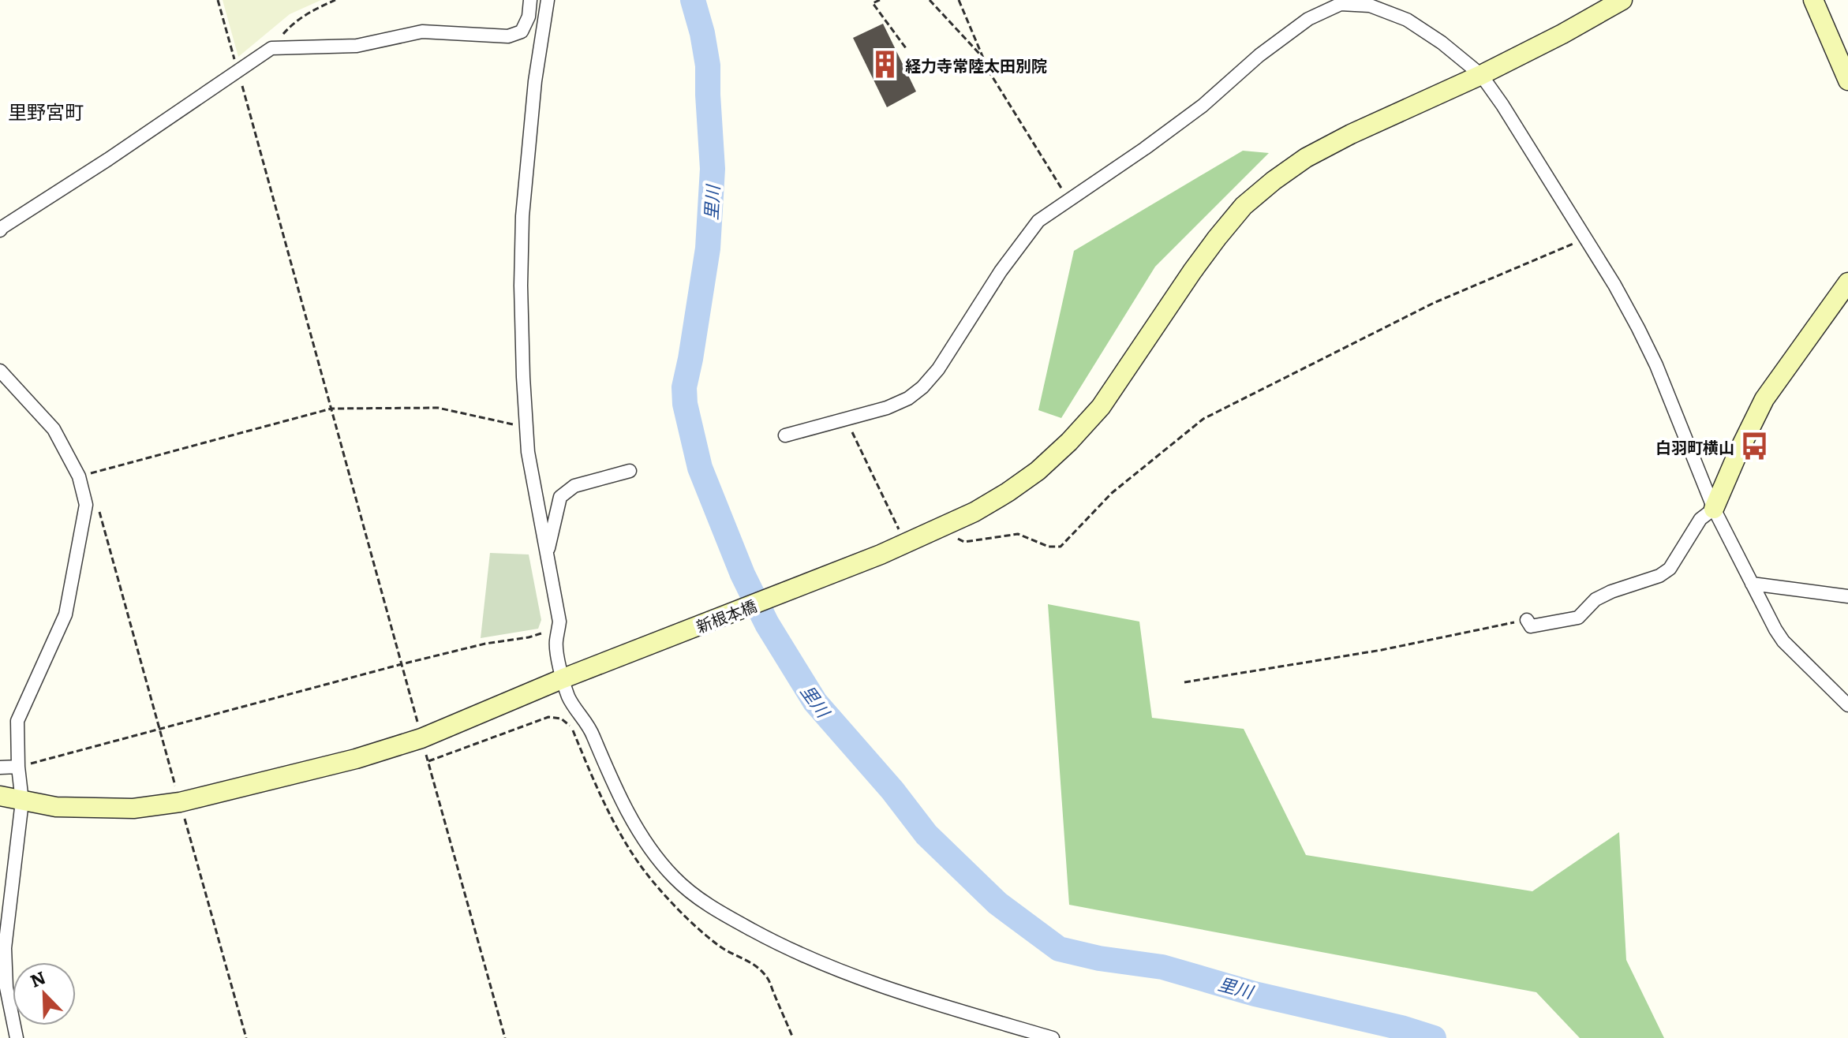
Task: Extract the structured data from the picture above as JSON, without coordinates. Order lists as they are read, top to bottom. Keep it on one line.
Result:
{"streets":{"street":["新根本橋"]},"districts":["里野宮町"],"water":["里川"],"places":{"building":["経力寺常陸太田別院"],"bus stop":["白羽町横山"]},"north":"top left"}
